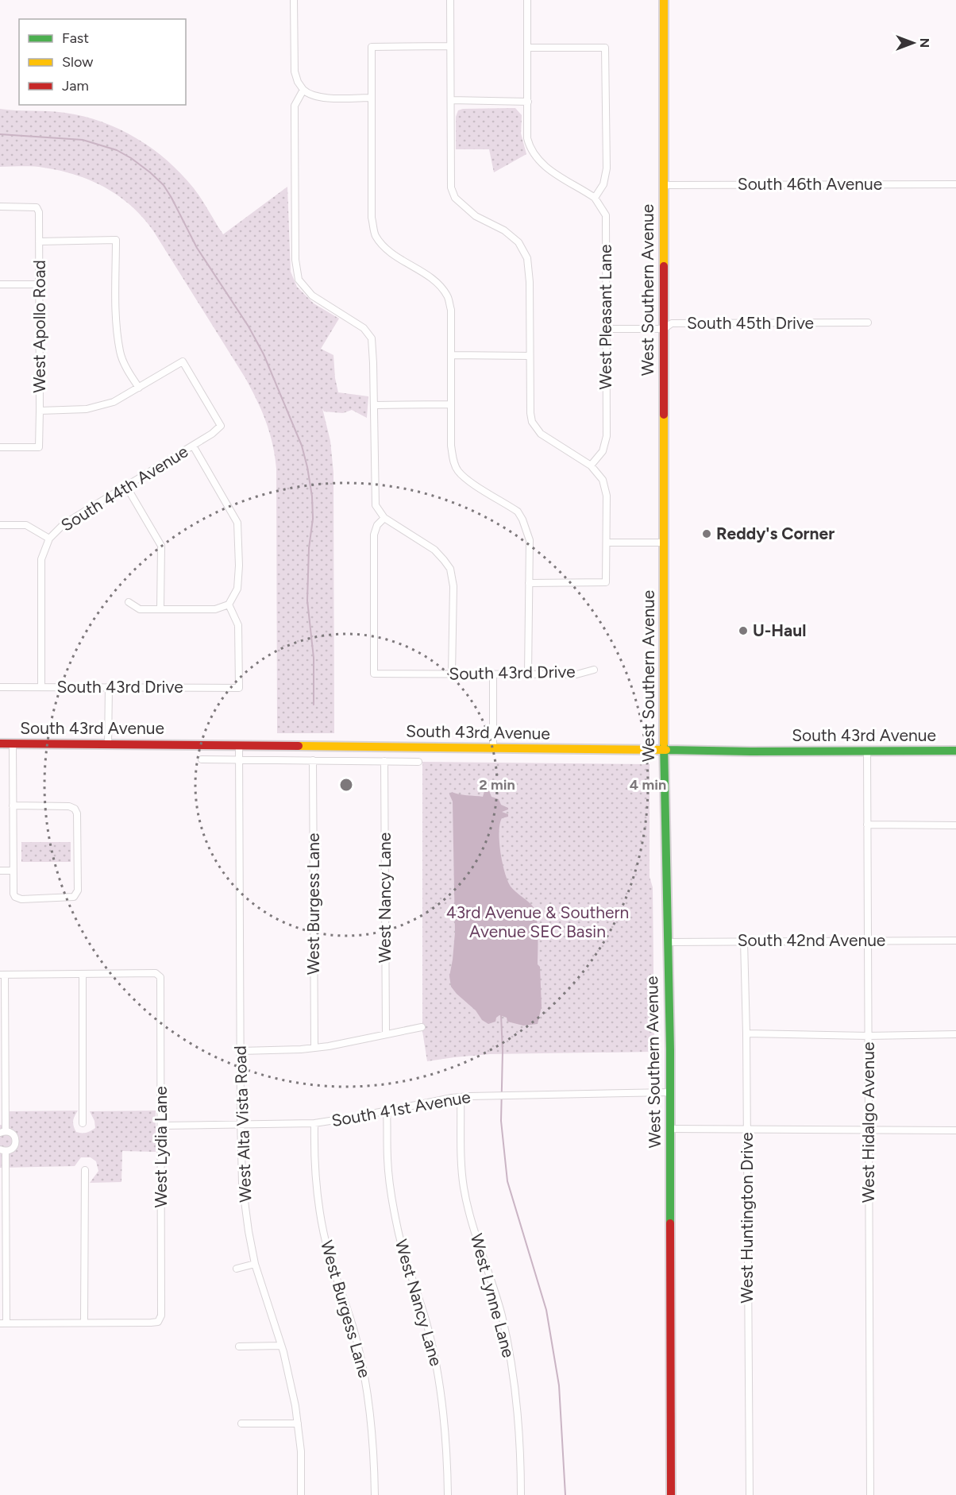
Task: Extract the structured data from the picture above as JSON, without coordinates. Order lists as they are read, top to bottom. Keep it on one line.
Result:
{"streets":{"main road":["West Southern Avenue","South 43rd Avenue"],"street":["South 46th Avenue","West Pleasant Lane","South 45th Drive","West Apollo Road","South 44th Avenue","South 43rd Drive","West Nancy Lane","West Burgess Lane","South 42nd Avenue","South 41st Avenue","West Hidalgo Avenue","West Alta Vista Road","West Lydia Lane","West Huntington Drive","West Lynne Lane"]},"crossings":[["South 46th Avenue","West Southern Avenue"],["West Southern Avenue","South 45th Drive"],["West Southern Avenue","South 43rd Avenue"],["West Southern Avenue","South 42nd Avenue"],["West Southern Avenue","South 41st Avenue"],["West Pleasant Lane","South 45th Drive"],["South 43rd Avenue","West Nancy Lane"],["South 43rd Avenue","West Burgess Lane"],["South 43rd Avenue","West Hidalgo Avenue"],["South 43rd Avenue","West Alta Vista Road"],["West Nancy Lane","South 41st Avenue"],["West Burgess Lane","South 41st Avenue"],["South 42nd Avenue","West Hidalgo Avenue"],["South 42nd Avenue","West Huntington Drive"],["South 41st Avenue","West Alta Vista Road"],["South 41st Avenue","West Lydia Lane"],["South 41st Avenue","West Lynne Lane"]],"parks":["43rd Avenue & Southern Avenue SEC Basin"],"places":["Reddy's Corner","U-Haul"],"legend":["Fast","Slow","Jam"],"north":"right","rings":["2 min","4 min"]}
